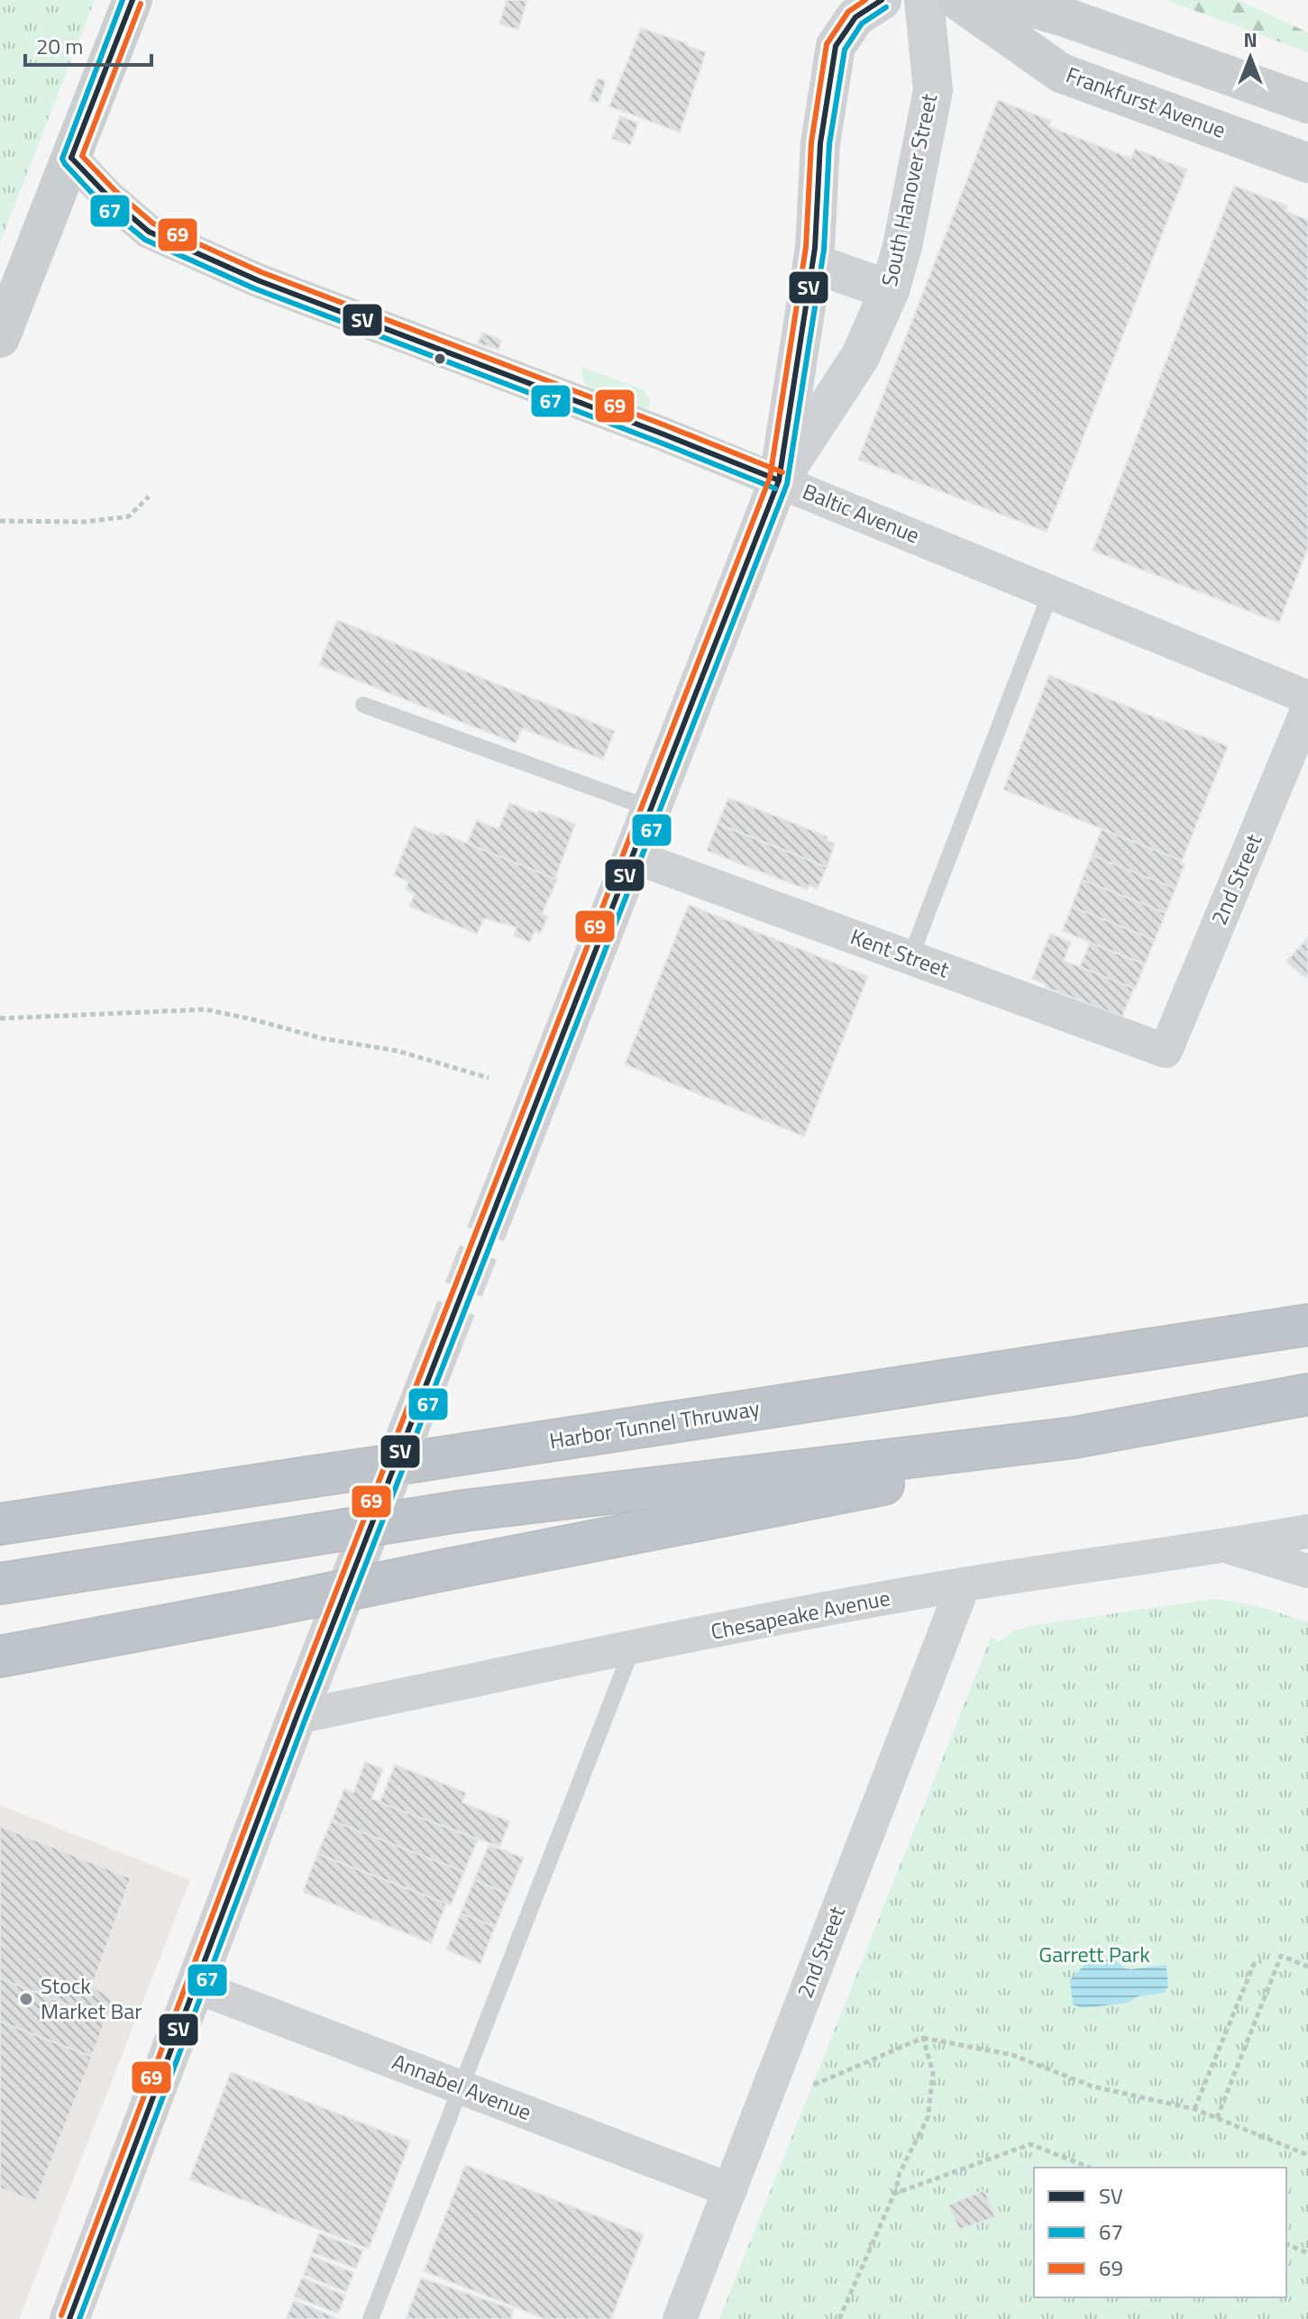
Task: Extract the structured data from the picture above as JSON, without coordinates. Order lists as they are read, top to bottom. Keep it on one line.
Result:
{"streets":{"highway":["Harbor Tunnel Thruway"],"main road":["Frankfurst Avenue","South Hanover Street"],"street":["Baltic Avenue","2nd Street","Kent Street","Chesapeake Avenue","Annabel Avenue"]},"crossings":[["South Hanover Street","Baltic Avenue"],["South Hanover Street","Kent Street"],["2nd Street","Kent Street"],["2nd Street","Chesapeake Avenue"],["2nd Street","Annabel Avenue"]],"parks":["Garrett Park"],"places":["Stock Market Bar"],"lines":["transit line SV","transit line 67","transit line 69"],"legend":["SV","67","69"],"scale_bar":"20 m","north":"top"}
